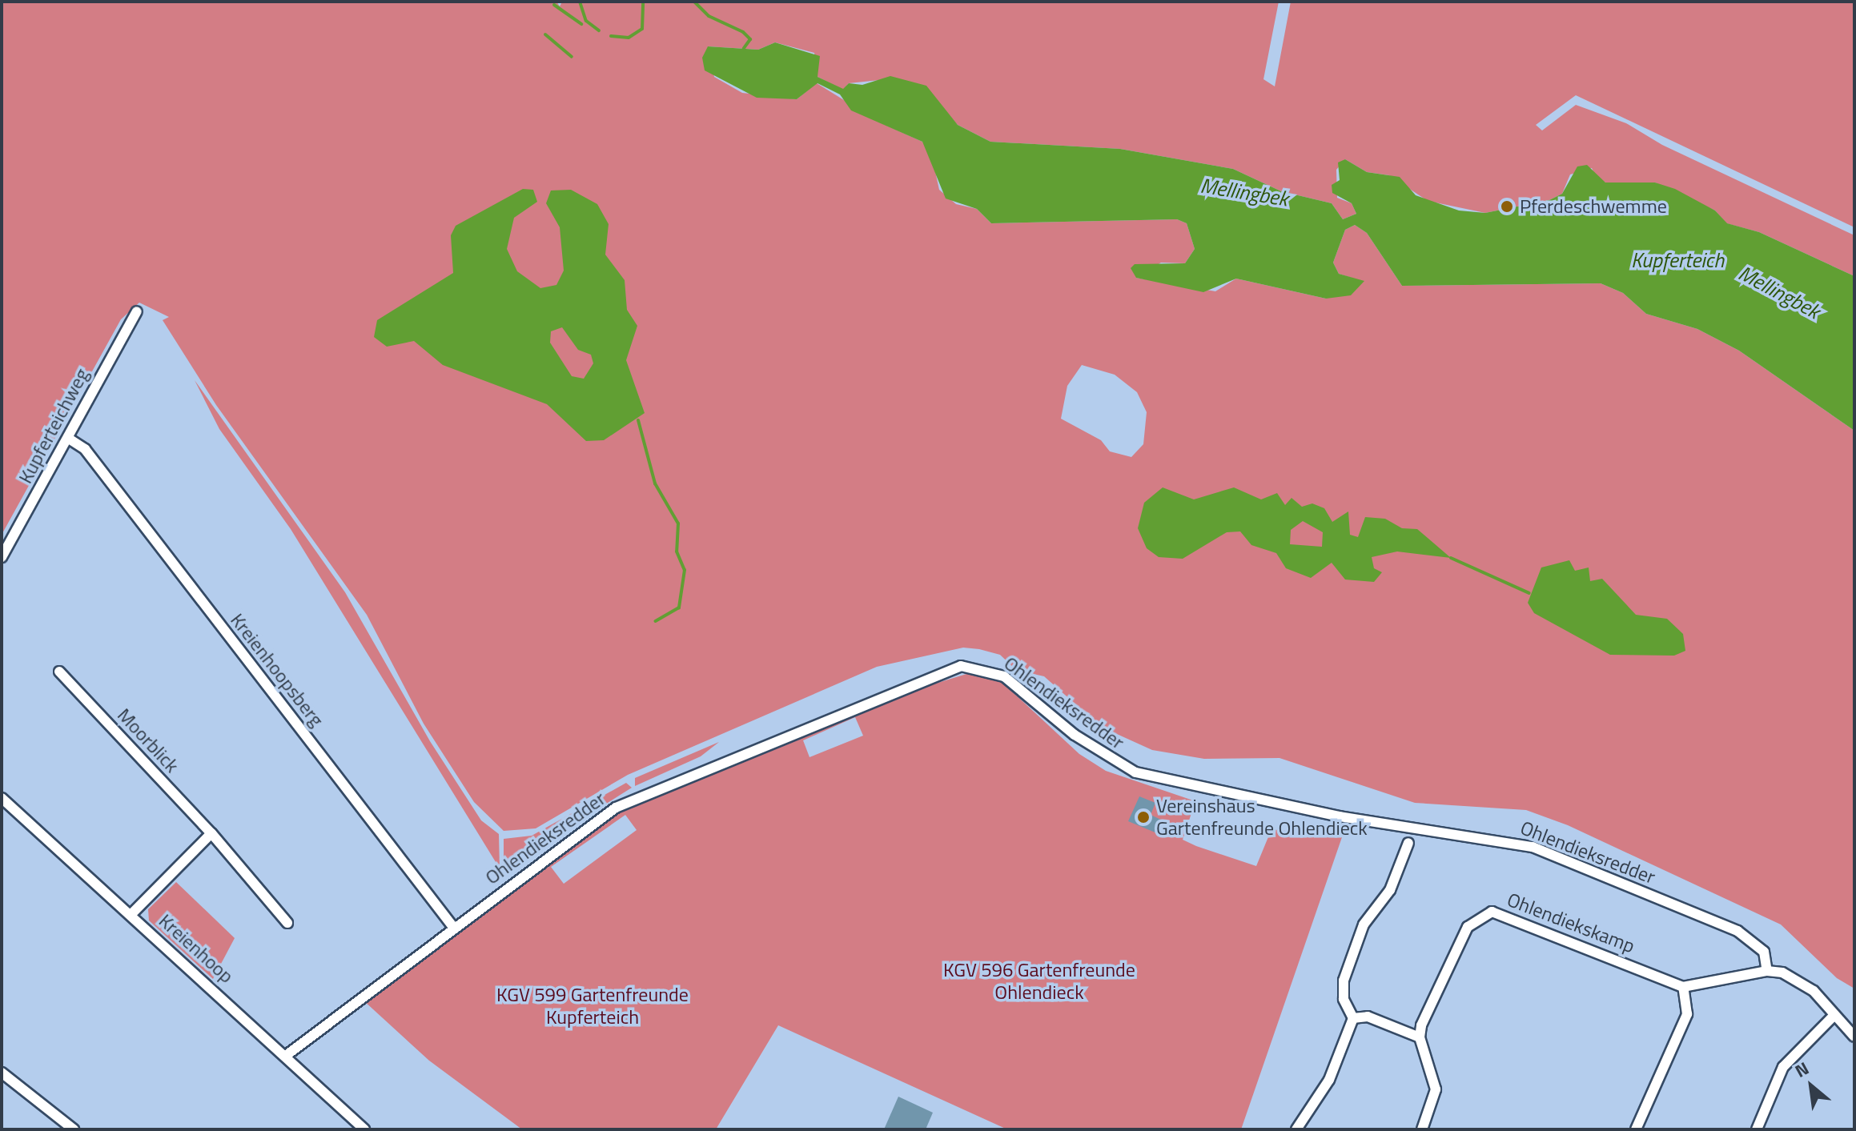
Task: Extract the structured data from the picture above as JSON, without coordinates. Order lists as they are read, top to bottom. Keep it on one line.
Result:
{"streets":{"street":["Kupferteichweg","Kreienhoopsberg","Ohlendieksredder","Moorblick","Ohlendiekskamp","Kreienhoop"]},"crossings":[["Kupferteichweg","Kreienhoopsberg"],["Kreienhoopsberg","Ohlendieksredder"],["Ohlendieksredder","Kreienhoop"]],"water":["Mellingbek","Kupferteich"],"parks":["KGV 596 Gartenfreunde Ohlendieck","KGV 599 Gartenfreunde Kupferteich"],"places":["Pferdeschwemme","Vereinshaus Gartenfreunde Ohlendieck"],"north":"top left"}
